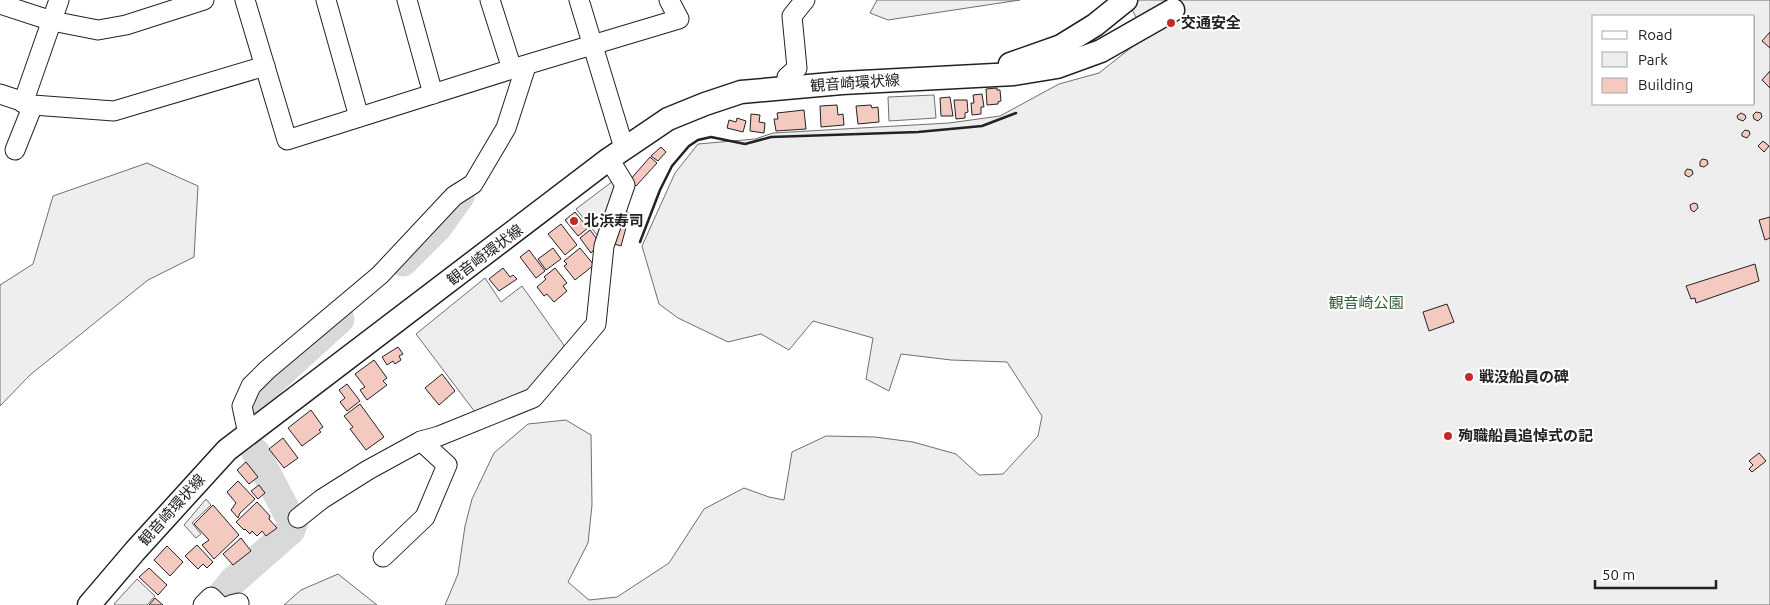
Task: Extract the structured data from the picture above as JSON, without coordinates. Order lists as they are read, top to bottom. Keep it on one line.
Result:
{"streets":{"main road":["観音崎環状線"]},"parks":["観音崎公園"],"places":["交通安全","北浜寿司","戦没船員の碑","殉職船員追悼式の記"],"legend":["Road","Park","Building"],"scale_bar":"50 m"}
